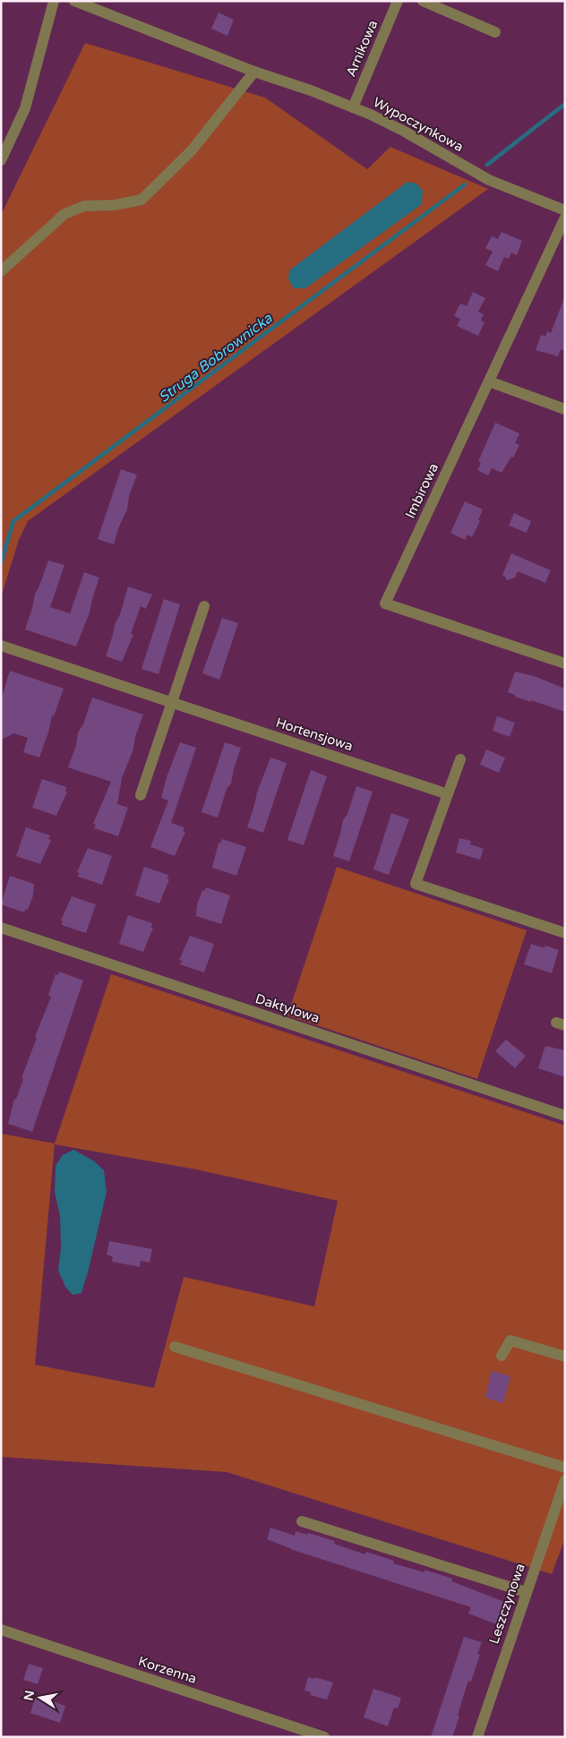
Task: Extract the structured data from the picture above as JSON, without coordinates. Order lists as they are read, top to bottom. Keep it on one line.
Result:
{"streets":{"street":["Arnikowa","Wypoczynkowa","Imbirowa","Hortensjowa","Daktylowa","Leszczynowa","Korzenna"]},"crossings":[["Arnikowa","Wypoczynkowa"]],"water":["Struga Bobrownicka"],"north":"left"}
